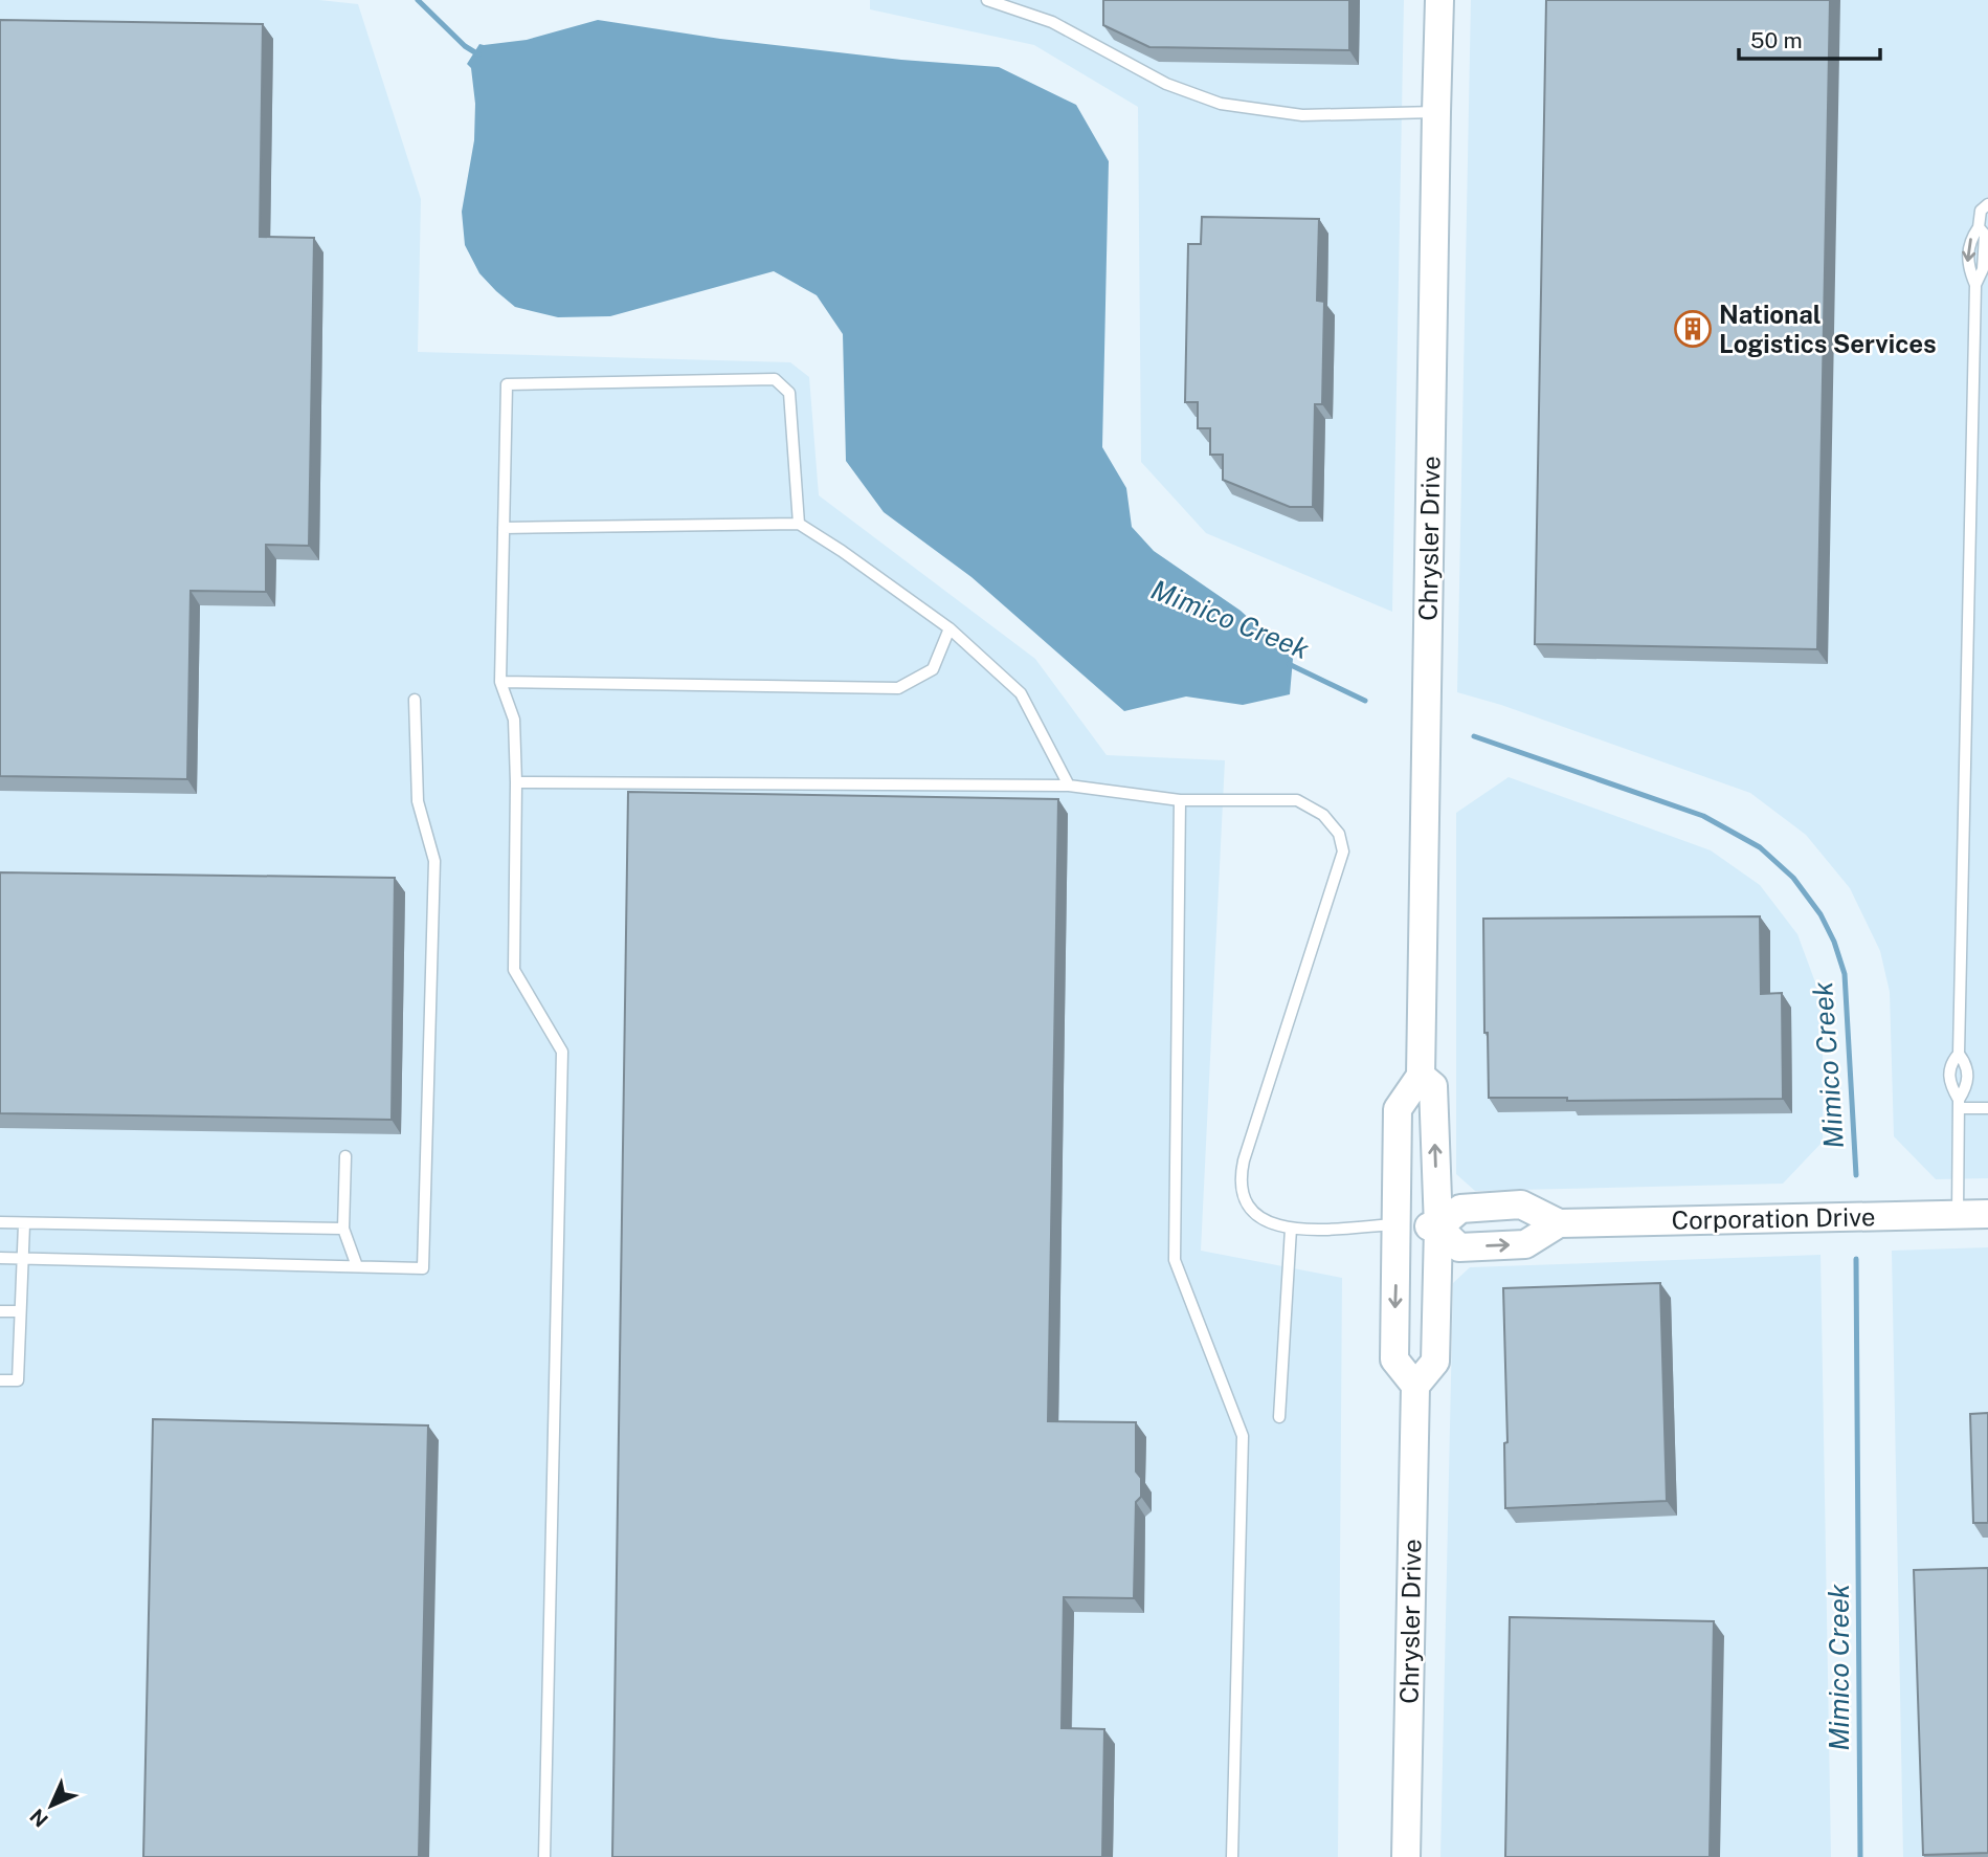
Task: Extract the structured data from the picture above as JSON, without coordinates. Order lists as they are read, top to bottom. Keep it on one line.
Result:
{"streets":{"street":["Chrysler Drive","Corporation Drive"]},"crossings":[["Chrysler Drive","Corporation Drive"]],"water":["Mimico Creek"],"places":{"building":["National Logistics Services"]},"scale_bar":"50 m","north":"bottom left"}
